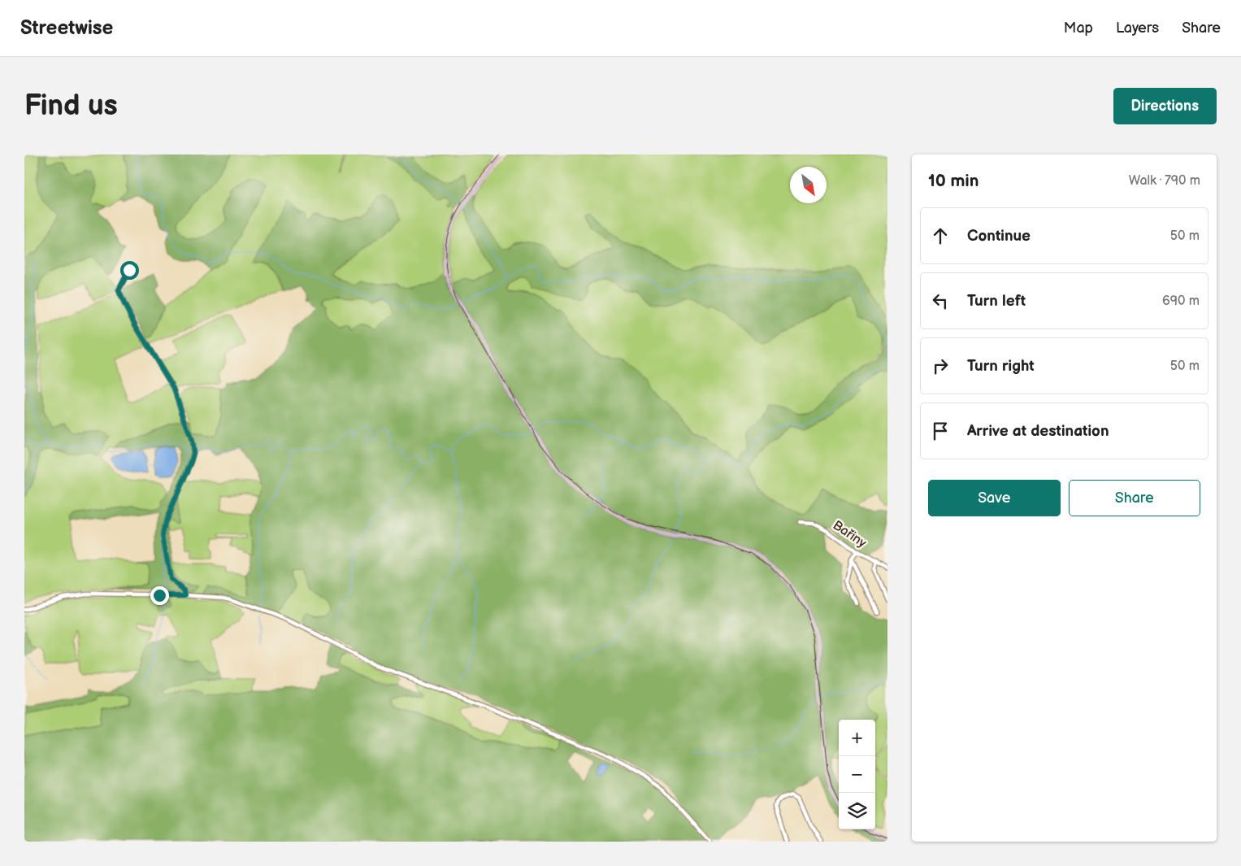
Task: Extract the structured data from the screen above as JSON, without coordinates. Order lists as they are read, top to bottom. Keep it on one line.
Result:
{"streets":{"street":["Bařiny"]},"north":"bottom right","page":{"header":"Streetwise","nav":["Map","Layers","Share"],"buttons":["Directions",["Save","Share"]],"title":"Find us","heading":["10 min","Walk · 790 m"],"list":[["Continue","50 m"],["Turn left","690 m"],["Turn right","50 m"],"Arrive at destination"],"map_buttons":["+","−"]}}
